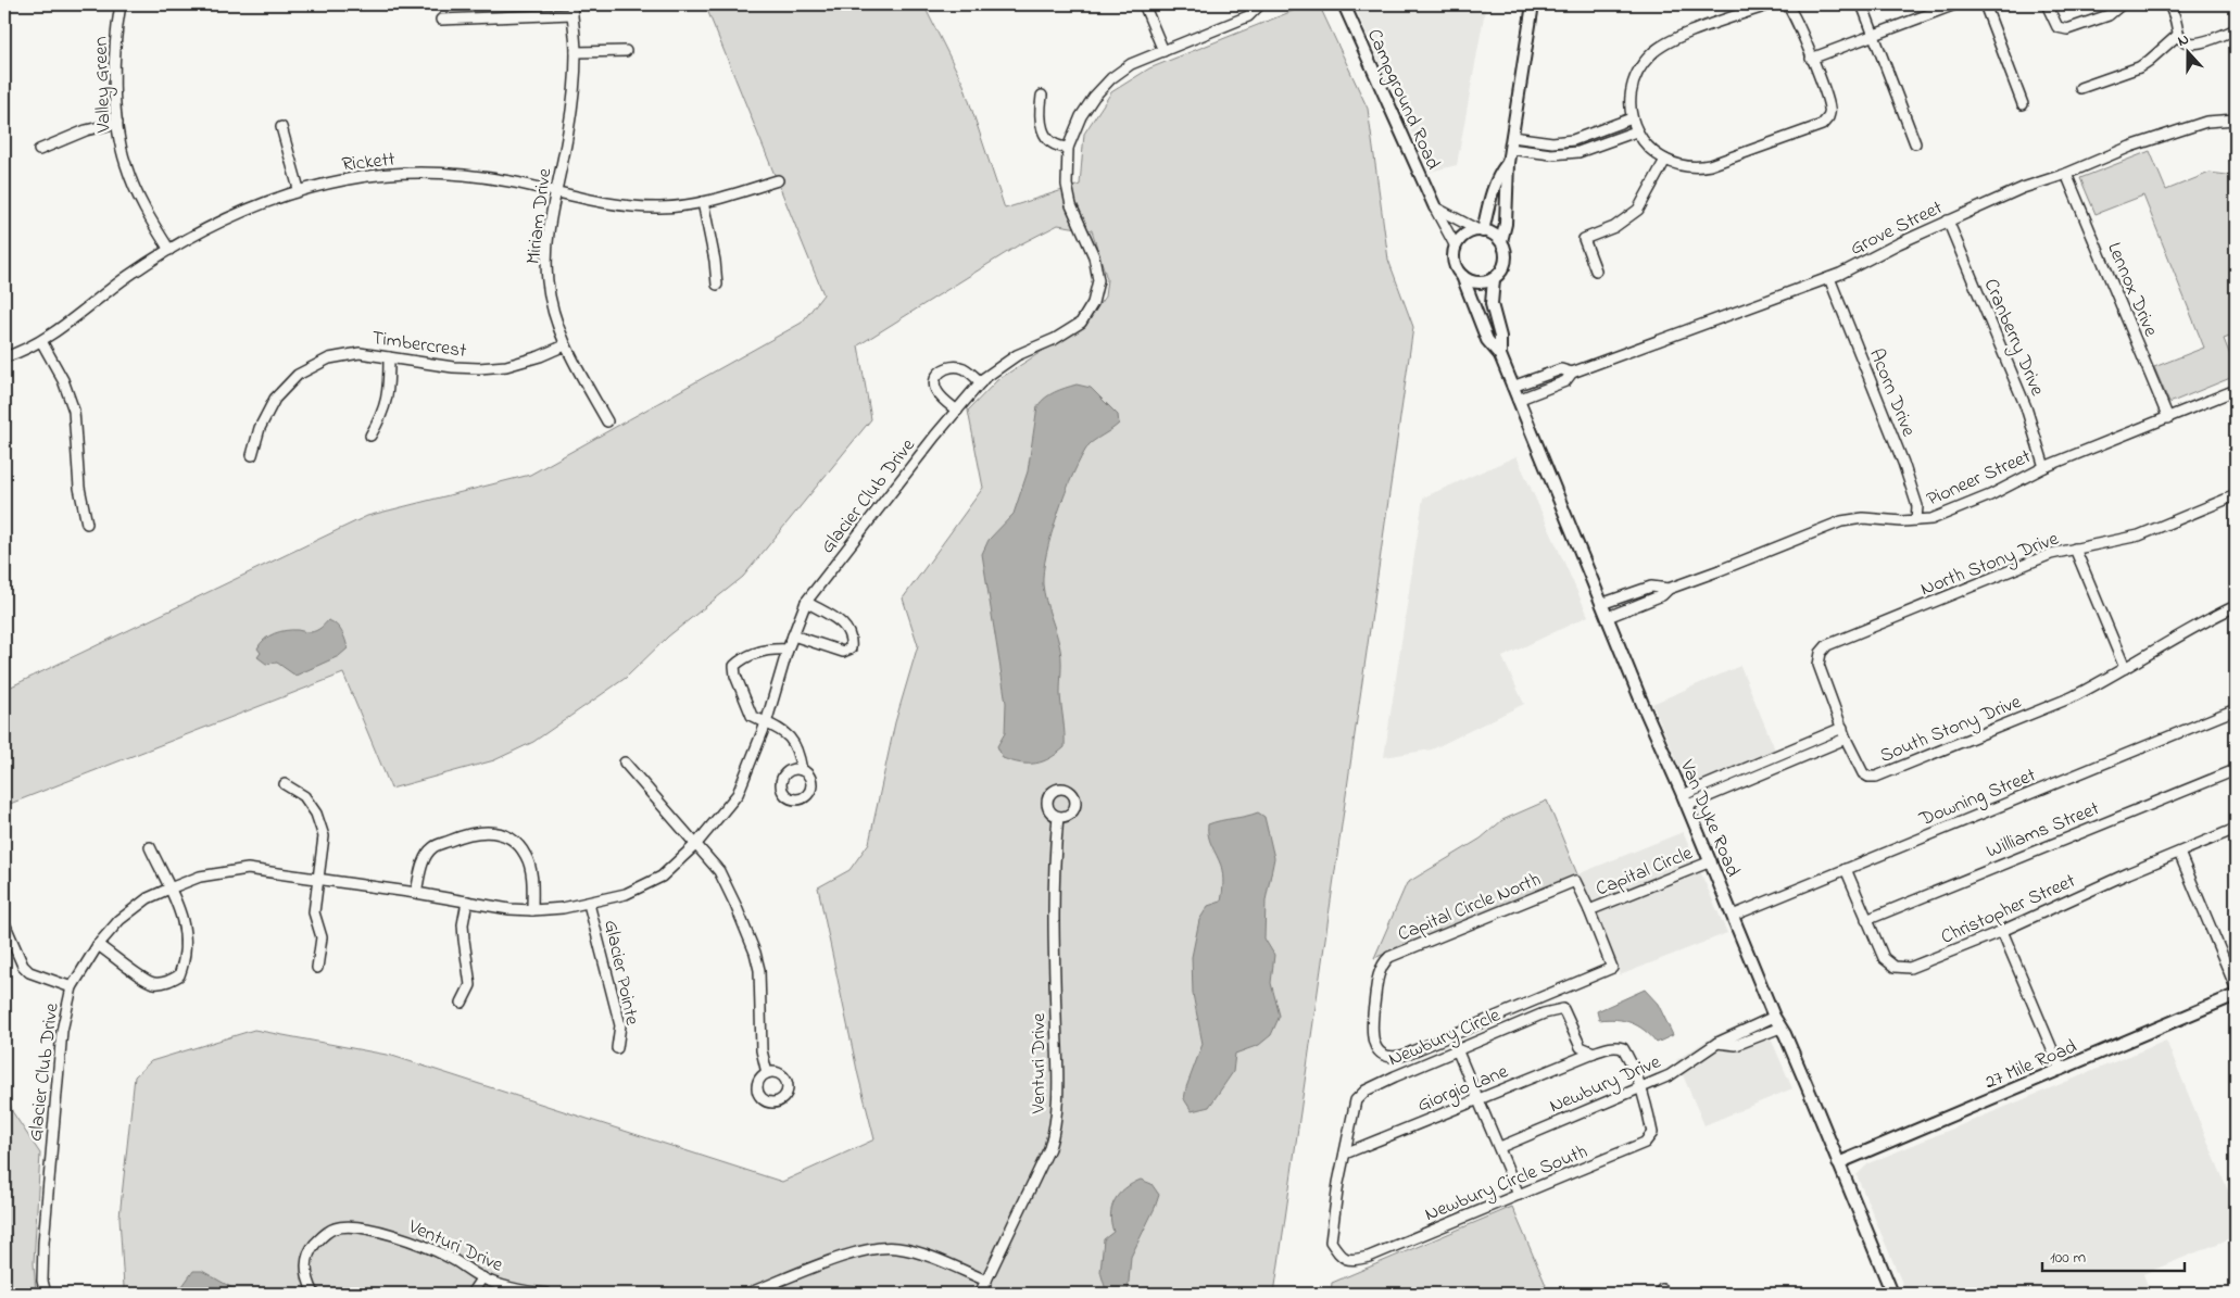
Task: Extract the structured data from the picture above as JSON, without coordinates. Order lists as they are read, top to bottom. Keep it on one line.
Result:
{"streets":{"street":["Valley Green","Campground Road","Rickett","Miriam Drive","Grove Street","Lennox Drive","Cranberry Drive","Timbercrest","Acorn Drive","Pioneer Street","Glacier Club Drive","North Stony Drive","South Stony Drive","Downing Street","Van Dyke Road","Williams Street","Capital Circle","Capital Circle North","Christopher Street","Glacier Pointe","Newbury Circle","Venturi Drive","27 Mile Road","Newbury Drive","Giorgio Lane","Newbury Circle South"]},"crossings":[["Valley Green","Rickett"],["Campground Road","Van Dyke Road"],["Rickett","Miriam Drive"],["Miriam Drive","Timbercrest"],["Grove Street","Lennox Drive"],["Grove Street","Cranberry Drive"],["Grove Street","Acorn Drive"],["Grove Street","Van Dyke Road"],["Lennox Drive","Pioneer Street"],["Cranberry Drive","Pioneer Street"],["Acorn Drive","Pioneer Street"],["Pioneer Street","Van Dyke Road"],["Glacier Club Drive","Glacier Pointe"],["North Stony Drive","South Stony Drive"],["Downing Street","Van Dyke Road"],["Downing Street","Christopher Street"],["Van Dyke Road","Capital Circle"],["Van Dyke Road","27 Mile Road"],["Van Dyke Road","Newbury Drive"],["Williams Street","Christopher Street"],["Capital Circle","Capital Circle North"],["Newbury Circle","Giorgio Lane"],["Newbury Circle","Newbury Circle South"],["Newbury Drive","Newbury Circle South"]],"scale_bar":"100 m","north":"top"}
